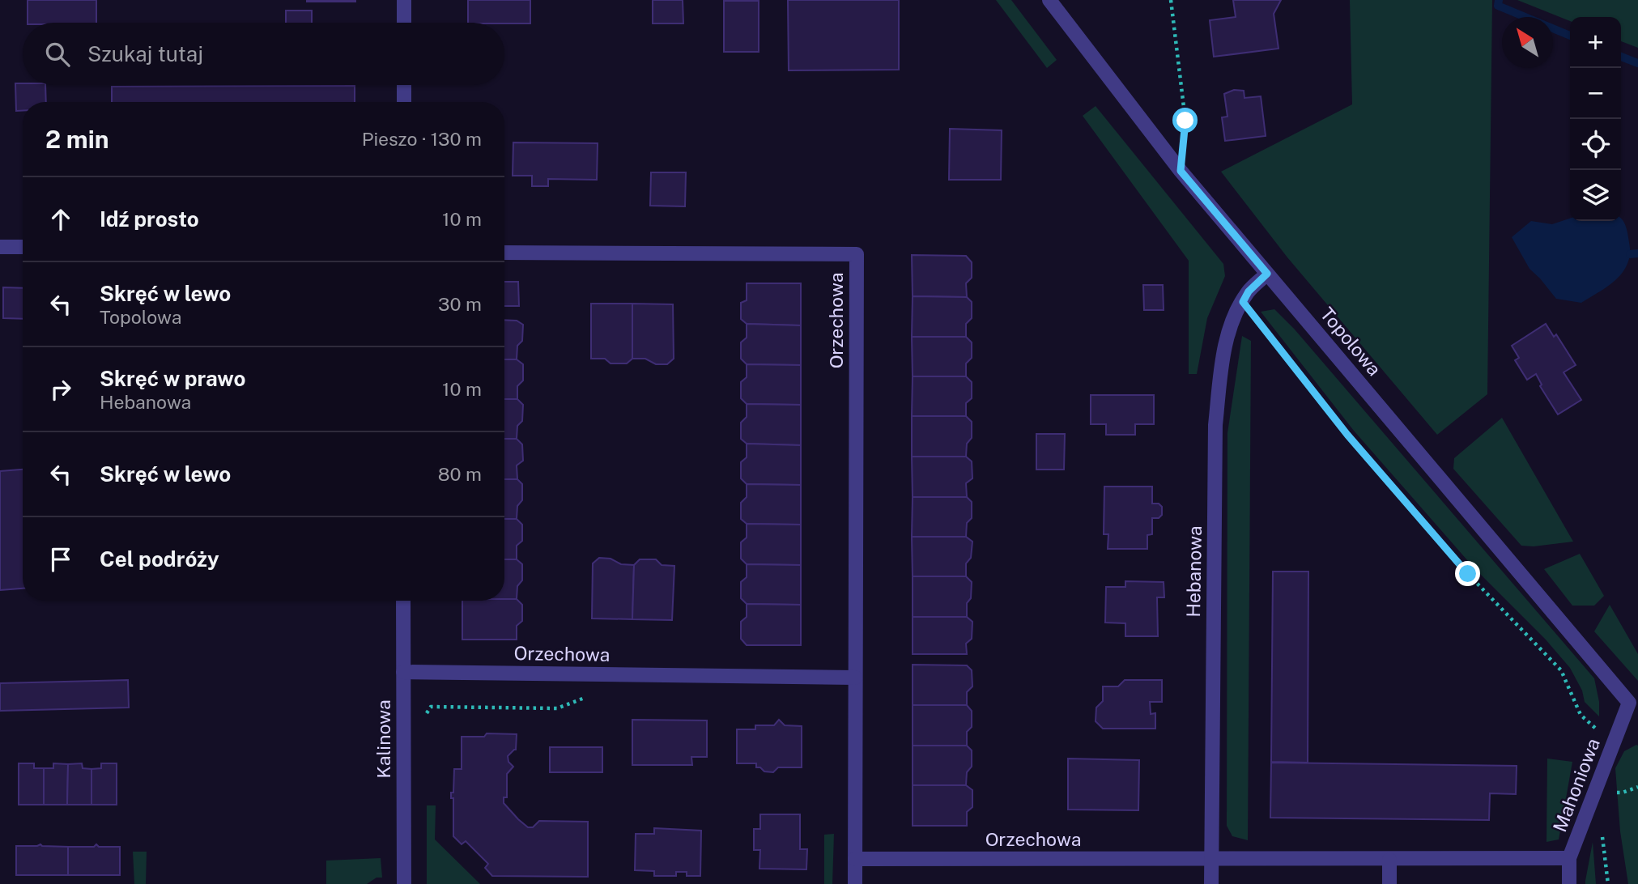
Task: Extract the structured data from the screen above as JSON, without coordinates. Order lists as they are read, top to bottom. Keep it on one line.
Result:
{"streets":{"street":["Orzechowa","Topolowa","Hebanowa","Kalinowa","Mahoniowa"]},"crossings":[["Orzechowa","Hebanowa"],["Orzechowa","Kalinowa"],["Orzechowa","Mahoniowa"],["Topolowa","Hebanowa"],["Topolowa","Mahoniowa"]],"north":"top left","page":{"map_buttons":["+","−"],"search":"Szukaj tutaj","heading":["2 min","Pieszo · 130 m"],"list":[["Idź prosto","10 m"],["Skręć w lewo","Topolowa","30 m"],["Skręć w prawo","Hebanowa","10 m"],["Skręć w lewo","80 m"],"Cel podróży"]}}
